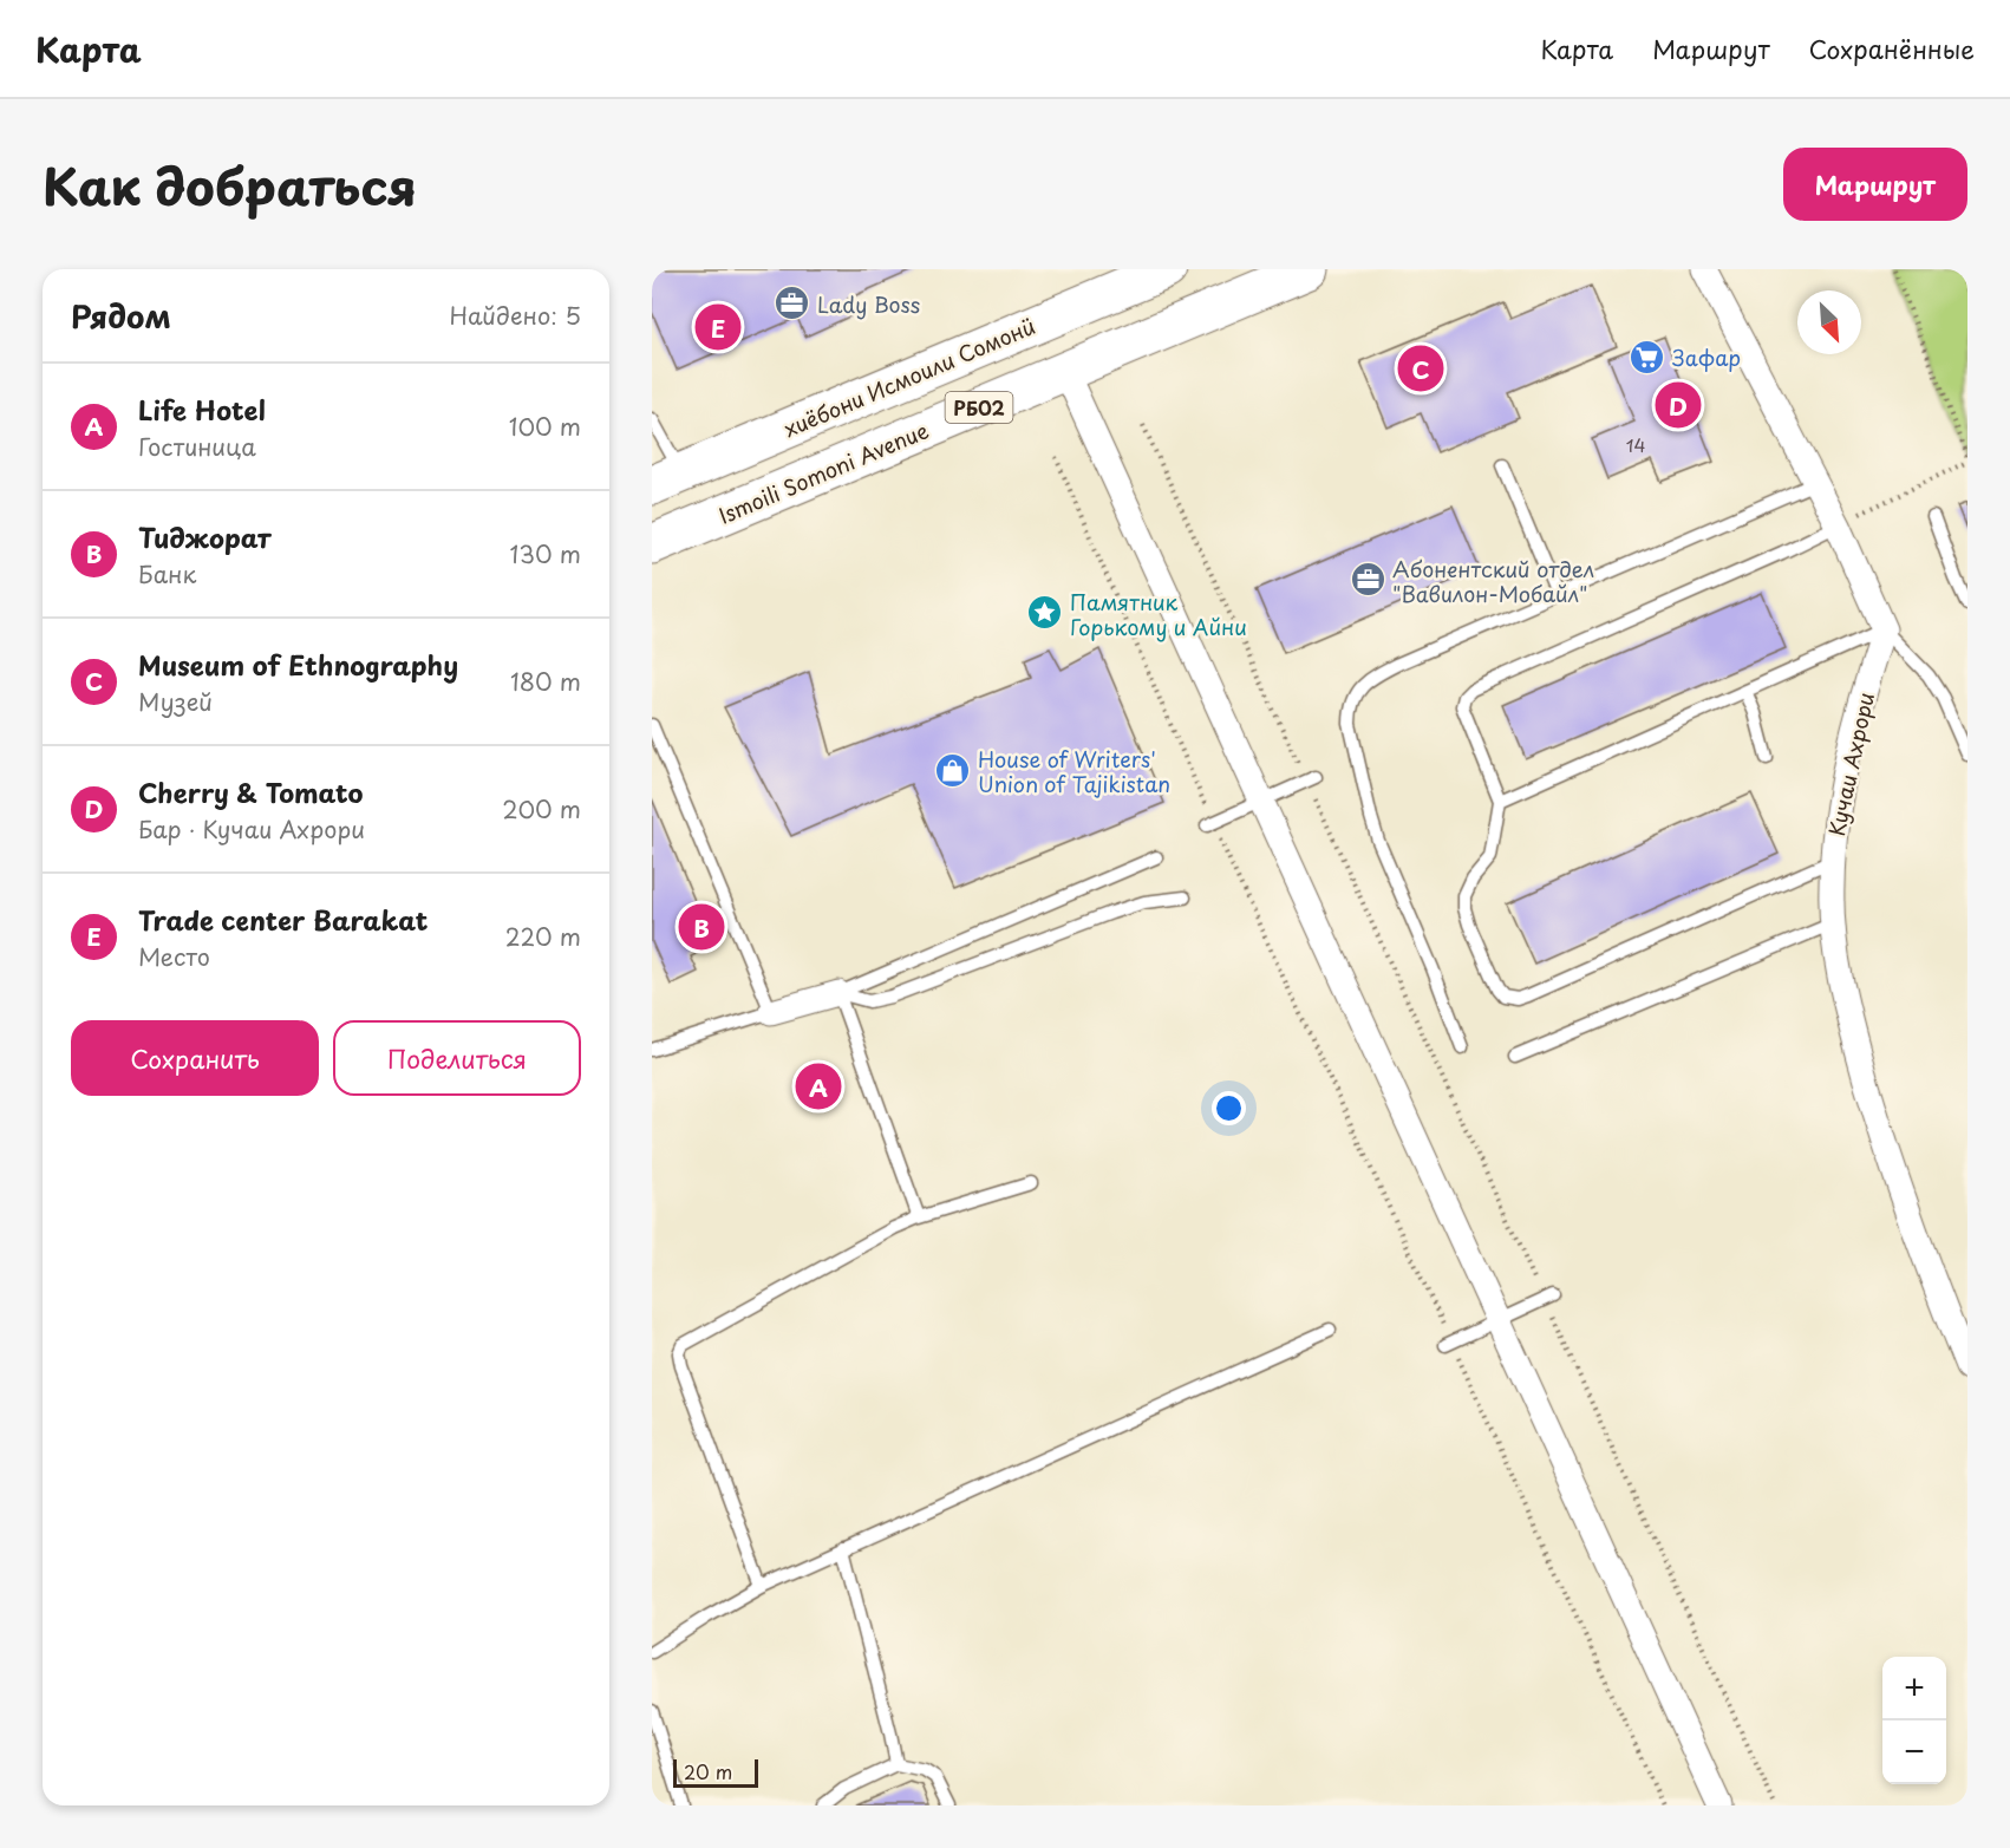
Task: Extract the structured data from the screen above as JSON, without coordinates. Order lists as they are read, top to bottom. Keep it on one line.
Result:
{"streets":{"highway":["хиёбони Исмоили Сомонӣ","РБ02","Ismoili Somoni Avenue"],"street":["Кучаи Ахрори"]},"places":{"office":["Lady Boss","Абонентский отдел \"Вавилон-Мобайл\""],"supermarket":["Зафар"],"place":["Памятник Горькому и Айни"],"shop":["House of Writers' Union of Tajikistan"]},"house_numbers":["14"],"scale_bar":"20 m","north":"bottom right","page":{"header":"Карта","nav":["Карта","Маршрут","Сохранённые"],"title":"Как добраться","buttons":["Маршрут",["Сохранить","Поделиться"]],"heading":["Рядом","Найдено: 5"],"pins":["E","C","D","B","A"],"list":[{"mark":"A","name":"Life Hotel","note":"Гостиница","value":"100 m"},{"mark":"B","name":"Тиджорат","note":"Банк","value":"130 m"},{"mark":"C","name":"Museum of Ethnography","note":"Музей","value":"180 m"},{"mark":"D","name":"Cherry & Tomato","note":"Бар · Кучаи Ахрори","value":"200 m"},{"mark":"E","name":"Trade center Barakat","note":"Место","value":"220 m"}],"map_buttons":["+","−"],"scale":"20 m"}}
